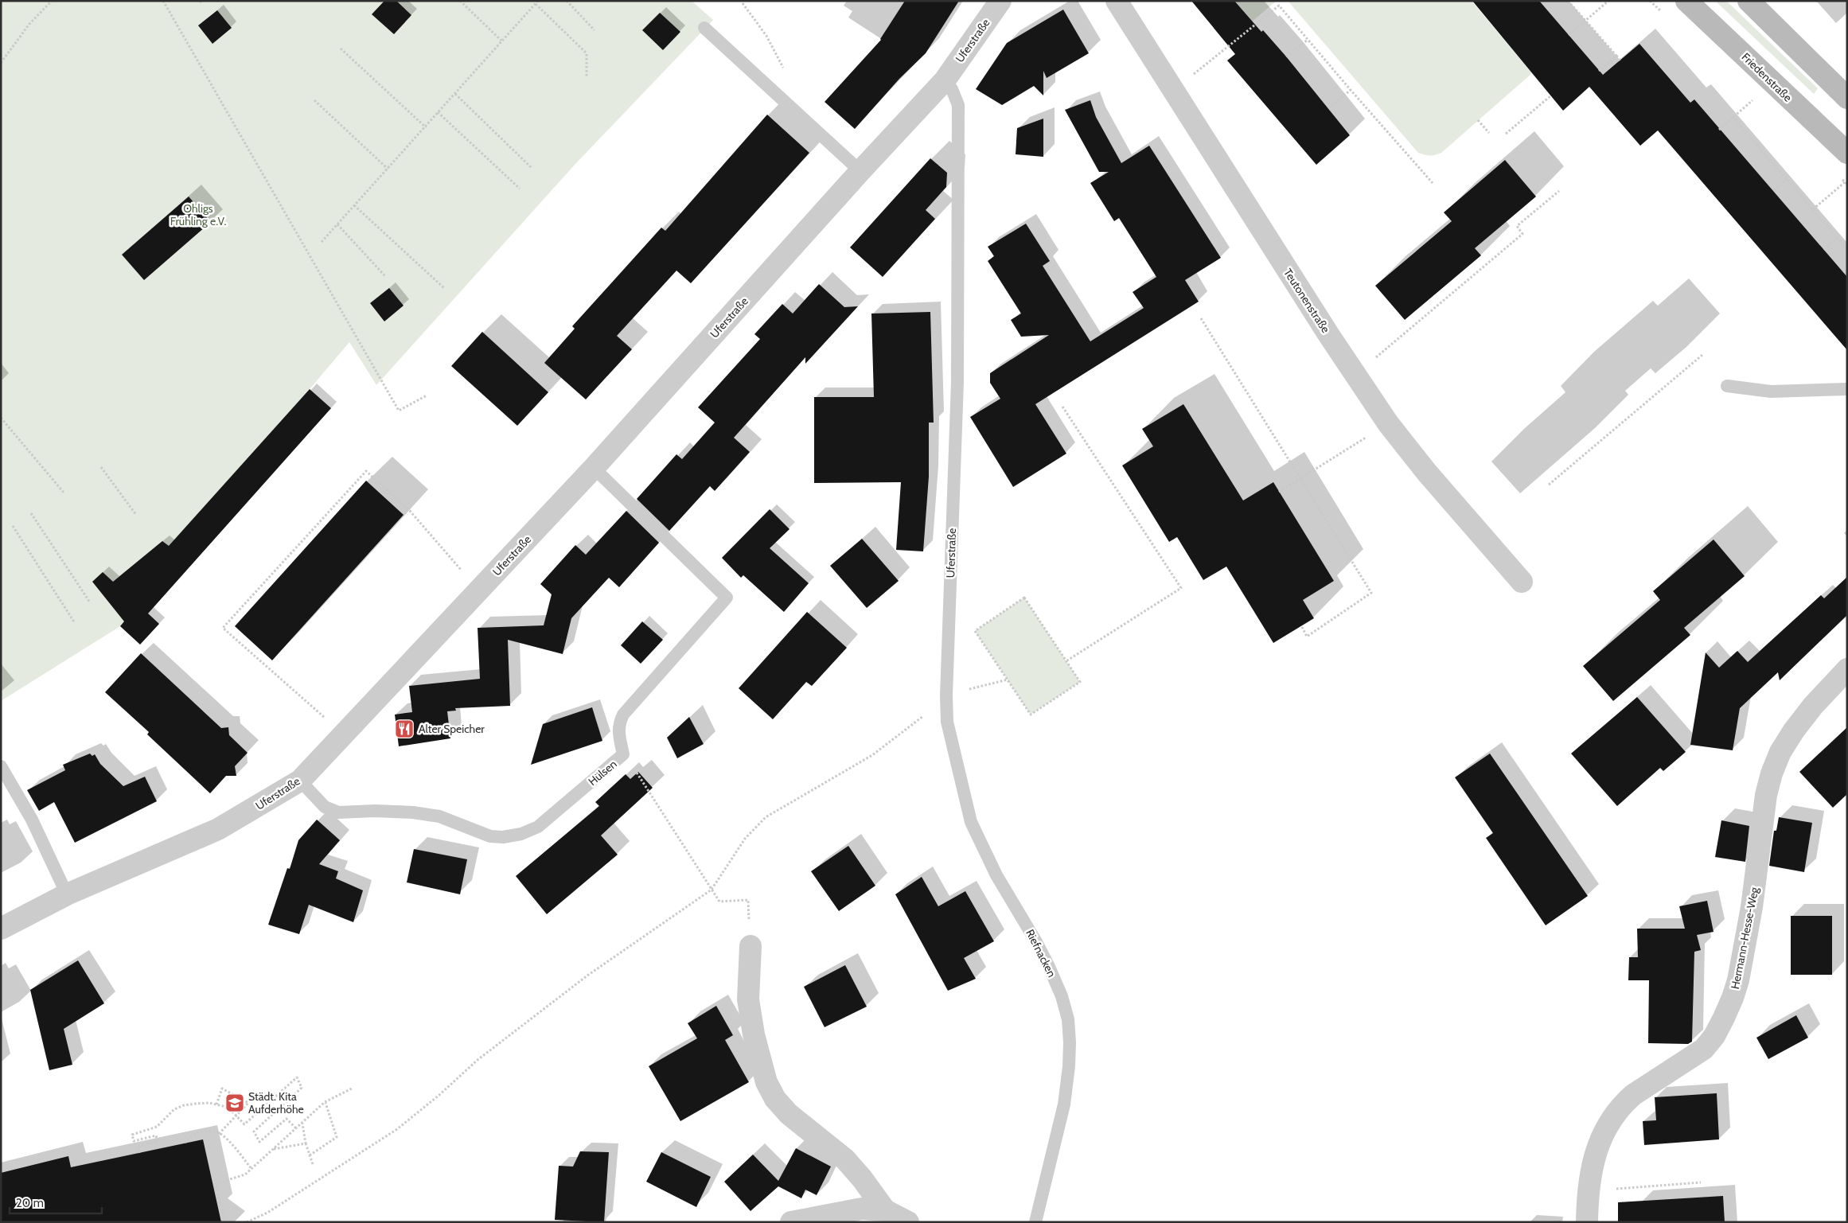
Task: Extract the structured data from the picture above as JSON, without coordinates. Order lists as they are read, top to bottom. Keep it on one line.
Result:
{"streets":{"main road":["Friedenstraße"],"street":["Uferstraße","Teutonenstraße","Hermann-Hesse-Weg"],"lane":["Hülsen","Riefnacken"]},"crossings":[["Uferstraße","Hülsen"],["Uferstraße","Riefnacken"]],"parks":["Ohligs Frühling e.V."],"places":{"restaurant":["Alter Speicher"],"school or university":["Städt. Kita Aufderhöhe"]},"scale_bar":"20 m"}
